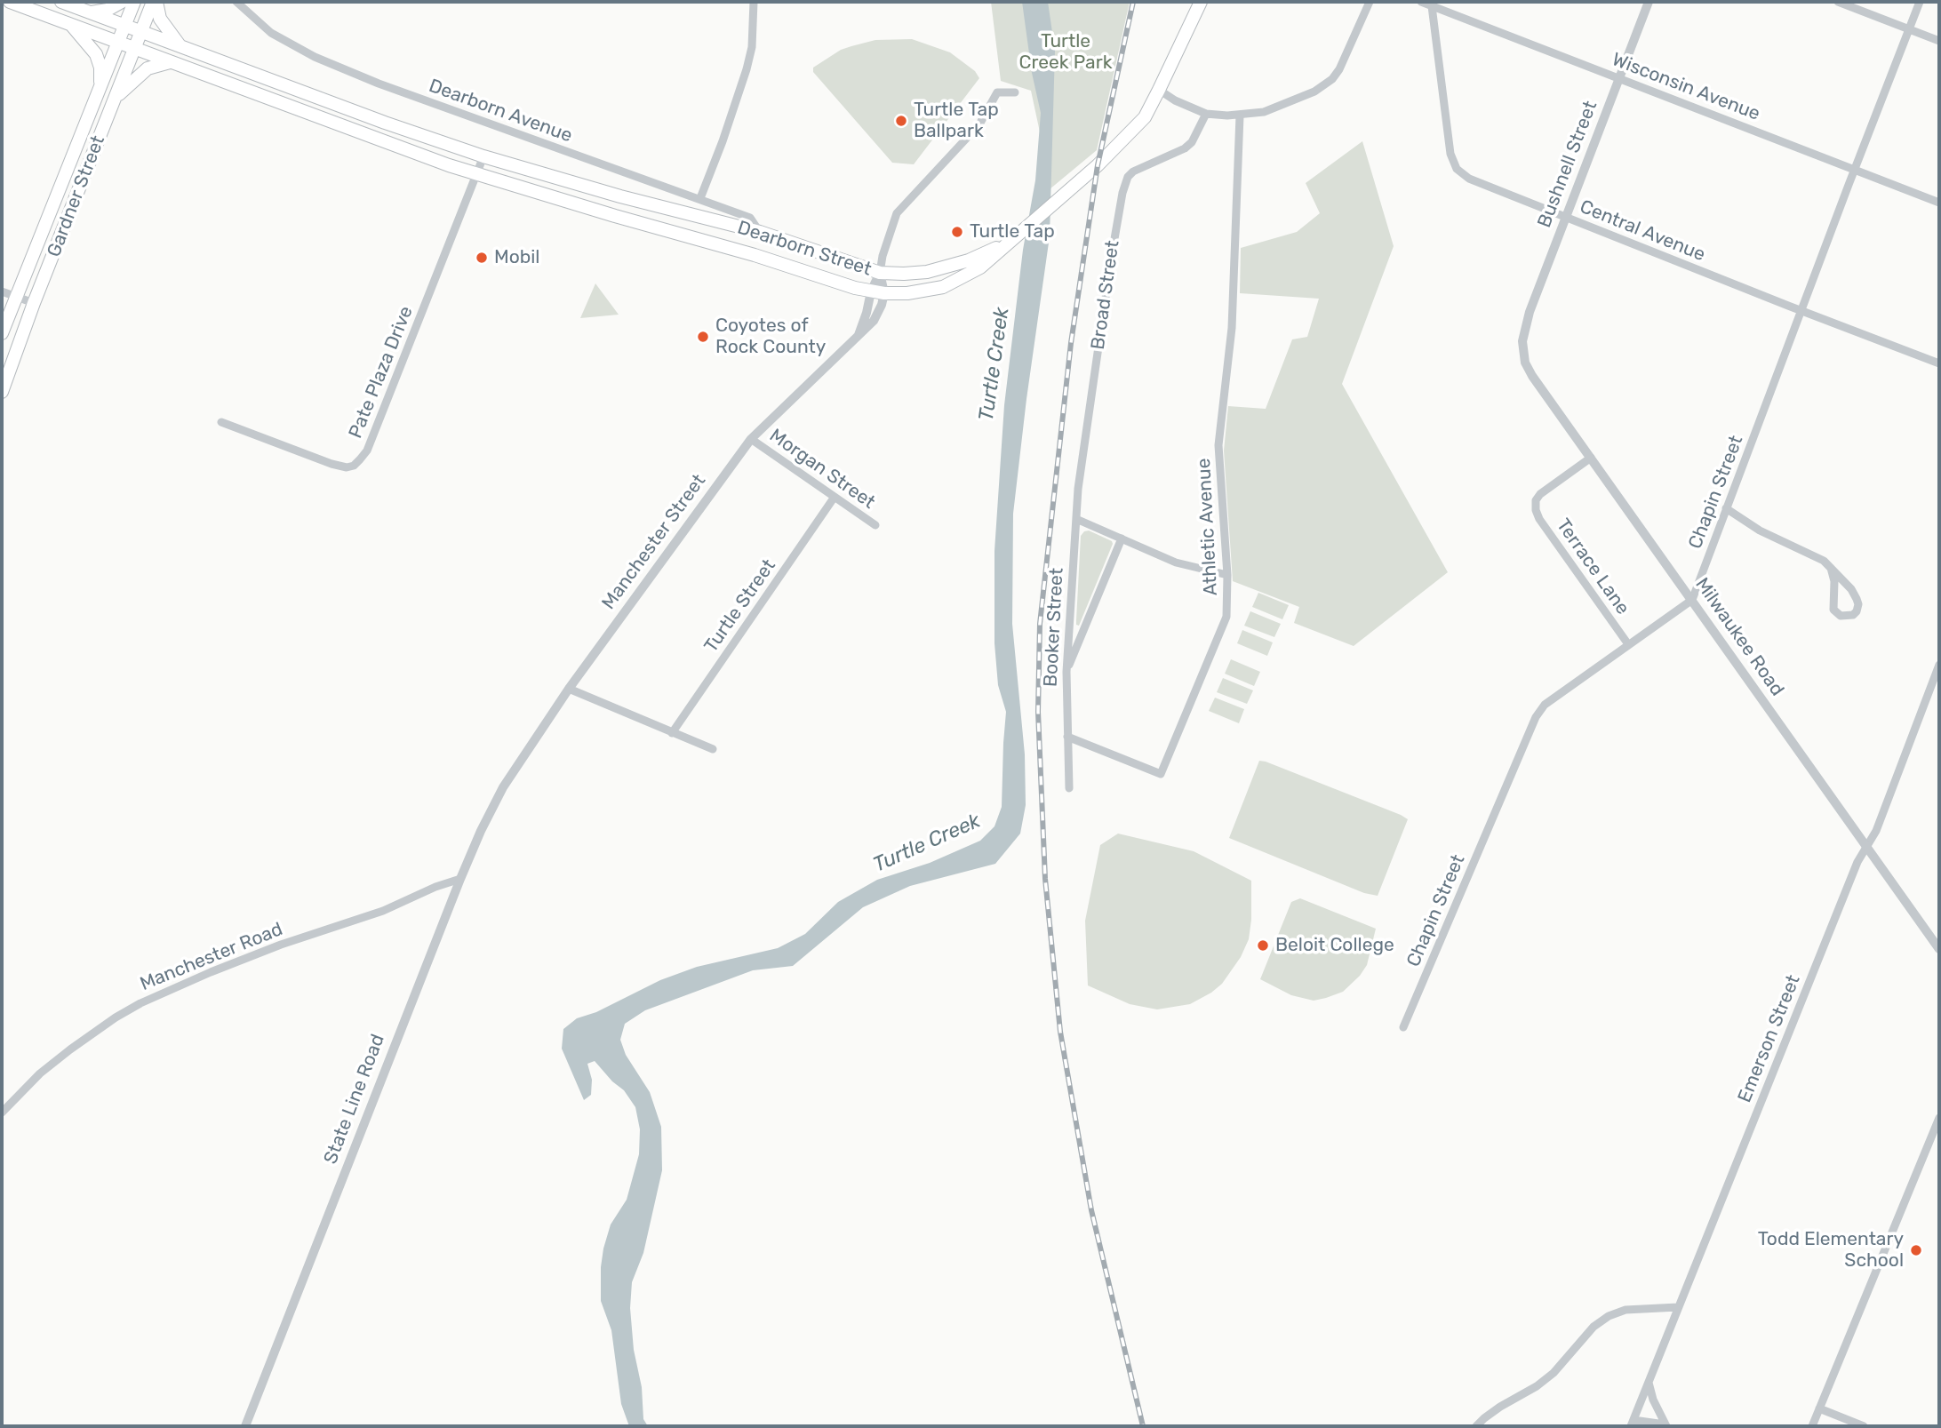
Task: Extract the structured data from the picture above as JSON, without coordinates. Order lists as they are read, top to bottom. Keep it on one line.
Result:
{"streets":{"main road":["Gardner Street","Dearborn Street"],"street":["Wisconsin Avenue","Dearborn Avenue","Bushnell Street","Central Avenue","Broad Street","Pate Plaza Drive","Morgan Street","Chapin Street","Athletic Avenue","Manchester Street","Terrace Lane","Turtle Street","Booker Street","Milwaukee Road","Manchester Road","Emerson Street","State Line Road"]},"crossings":[["Wisconsin Avenue","Bushnell Street"],["Wisconsin Avenue","Central Avenue"],["Wisconsin Avenue","Chapin Street"],["Dearborn Avenue","Dearborn Street"],["Bushnell Street","Central Avenue"],["Bushnell Street","Milwaukee Road"],["Gardner Street","Dearborn Street"],["Central Avenue","Chapin Street"],["Dearborn Street","Pate Plaza Drive"],["Dearborn Street","Manchester Street"],["Broad Street","Booker Street"],["Morgan Street","Manchester Street"],["Morgan Street","Turtle Street"],["Chapin Street","Terrace Lane"],["Chapin Street","Milwaukee Road"],["Athletic Avenue","Booker Street"],["Manchester Street","State Line Road"],["Terrace Lane","Milwaukee Road"],["Milwaukee Road","Emerson Street"],["Manchester Road","State Line Road"]],"water":["Turtle Creek"],"parks":["Turtle Creek Park"],"places":["Turtle Tap Ballpark","Turtle Tap","Mobil","Coyotes of Rock County","Beloit College","Todd Elementary School"]}
